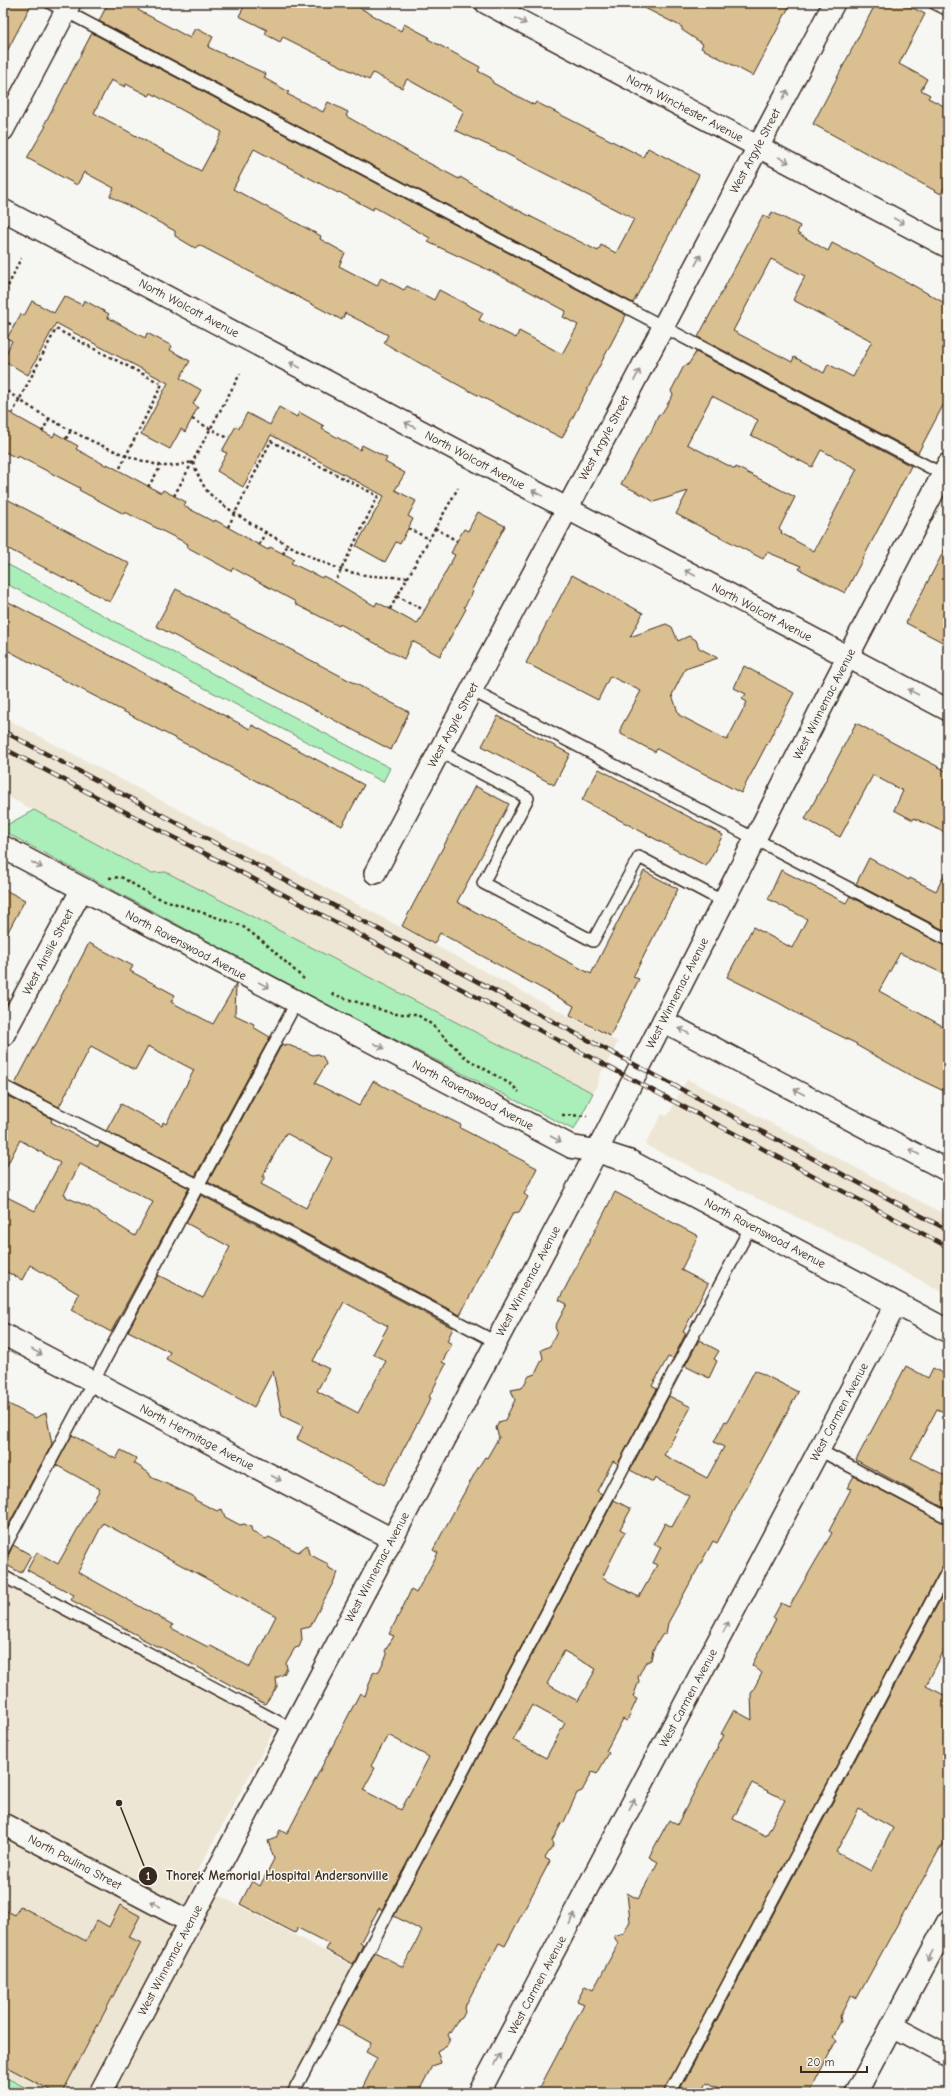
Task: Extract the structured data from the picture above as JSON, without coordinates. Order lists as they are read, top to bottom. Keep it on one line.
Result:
{"streets":{"street":["North Winchester Avenue","West Argyle Street","North Wolcott Avenue","West Winnemac Avenue","North Ravenswood Avenue","West Ainslie Street","West Carmen Avenue","North Hermitage Avenue","North Paulina Street"]},"crossings":[["North Winchester Avenue","West Argyle Street"],["West Argyle Street","North Wolcott Avenue"],["North Wolcott Avenue","West Winnemac Avenue"],["West Winnemac Avenue","North Ravenswood Avenue"],["West Winnemac Avenue","North Hermitage Avenue"],["West Winnemac Avenue","North Paulina Street"],["North Ravenswood Avenue","West Ainslie Street"],["North Ravenswood Avenue","West Carmen Avenue"]],"one_way":["North Winchester Avenue","West Argyle Street","North Wolcott Avenue","North Ravenswood Avenue","West Carmen Avenue","North Hermitage Avenue","North Paulina Street"],"places":["Thorek Memorial Hospital Andersonville"],"scale_bar":"20 m"}
